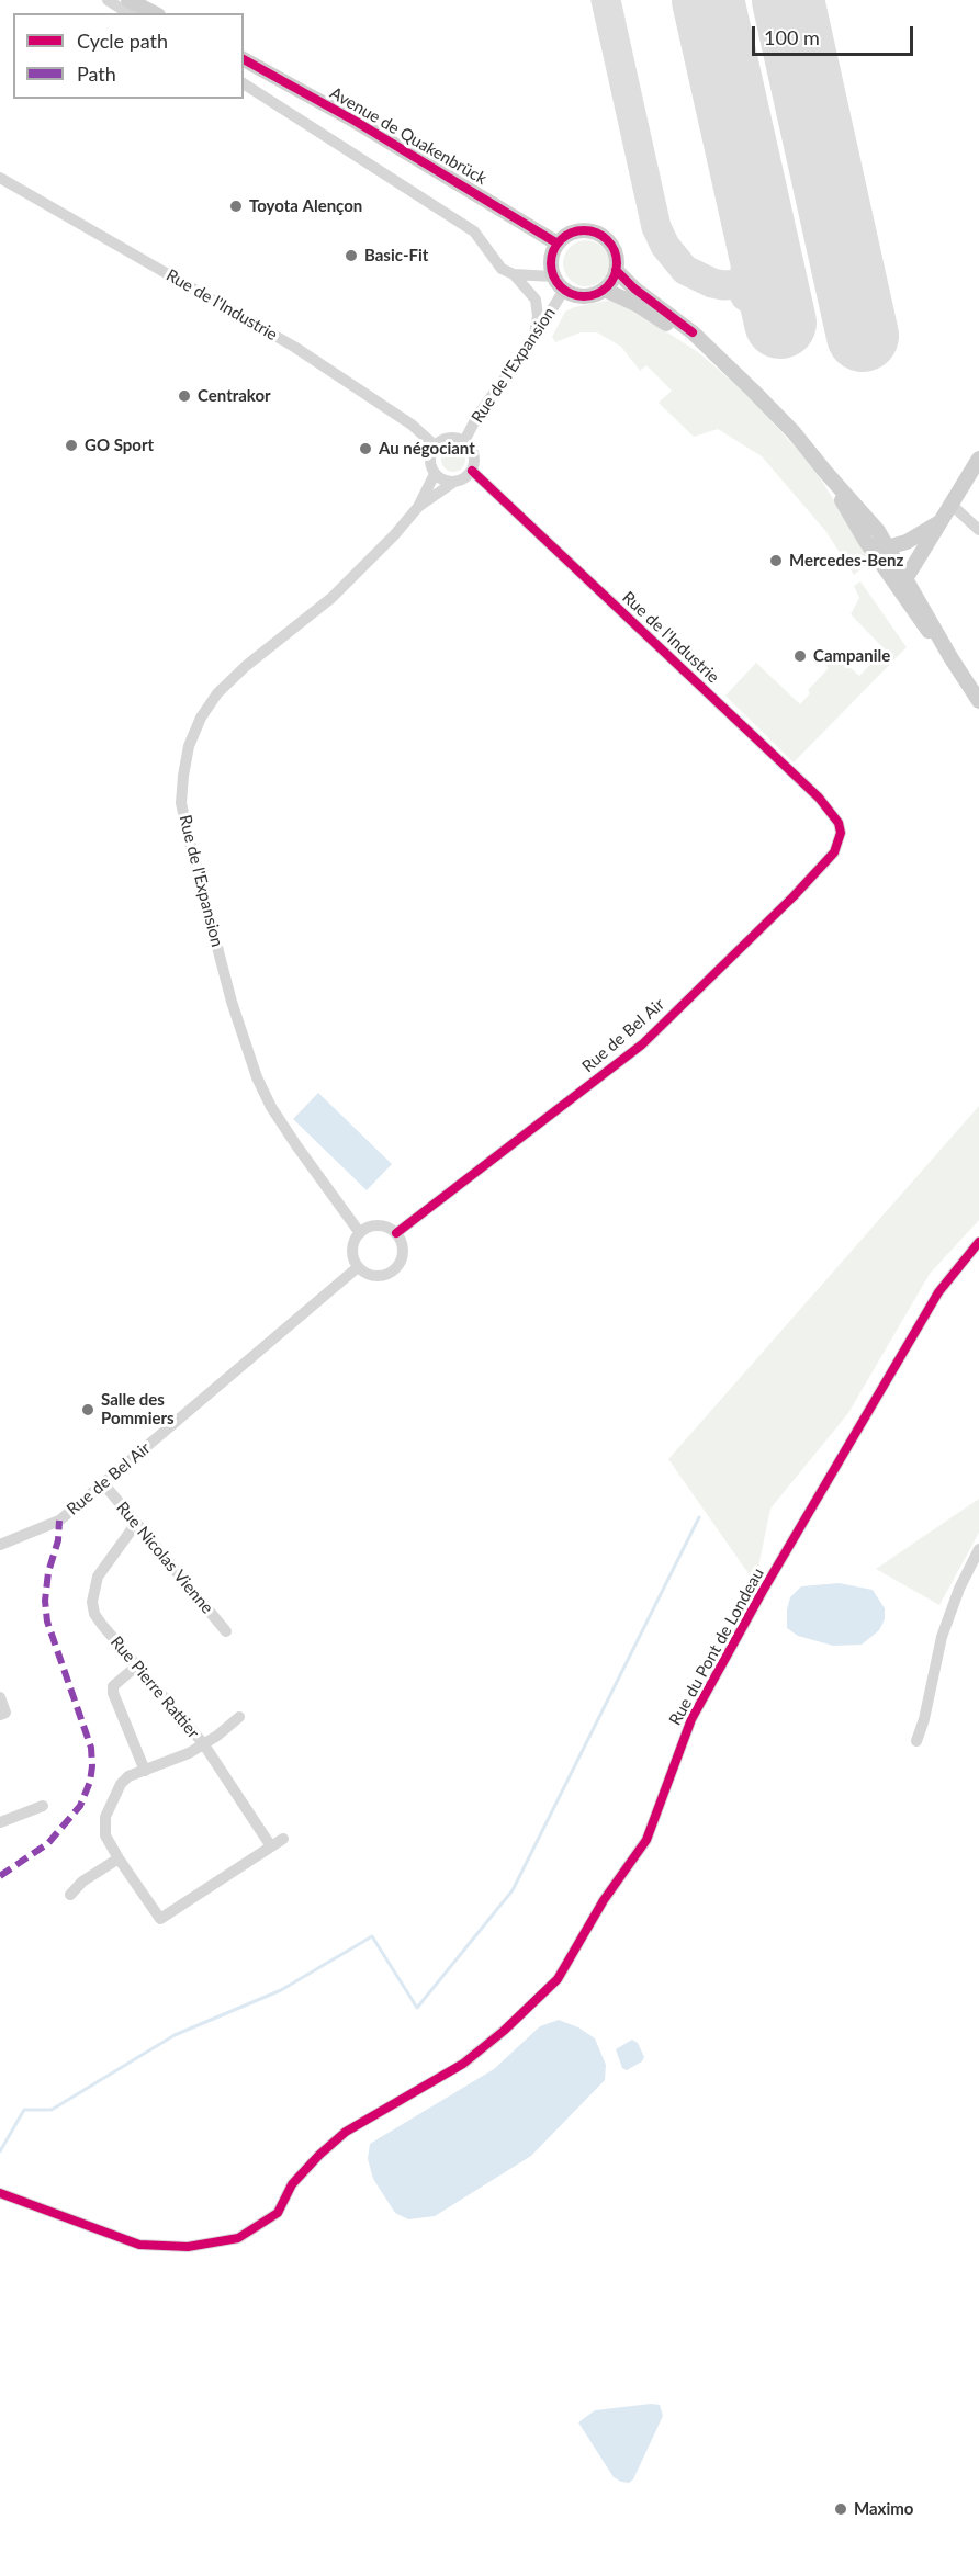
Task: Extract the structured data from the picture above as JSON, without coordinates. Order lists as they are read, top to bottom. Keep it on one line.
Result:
{"streets":{"main road":["Avenue de Quakenbrück"],"street":["Rue de l'Industrie","Rue de l'Expansion","Rue de Bel Air","Rue Nicolas Vienne","Rue du Pont de Londeau","Rue Pierre Rattier"]},"crossings":[["Avenue de Quakenbrück","Rue de l'Expansion"],["Rue de l'Industrie","Rue de l'Expansion"],["Rue de l'Industrie","Rue de Bel Air"],["Rue de l'Expansion","Rue de Bel Air"],["Rue de Bel Air","Rue Nicolas Vienne"],["Rue Nicolas Vienne","Rue Pierre Rattier"]],"places":["Toyota Alençon","Basic-Fit","Centrakor","GO Sport","Au négociant","Mercedes-Benz","Campanile","Salle des Pommiers","Maximo"],"legend":["Cycle path","Path"],"scale_bar":"100 m"}
